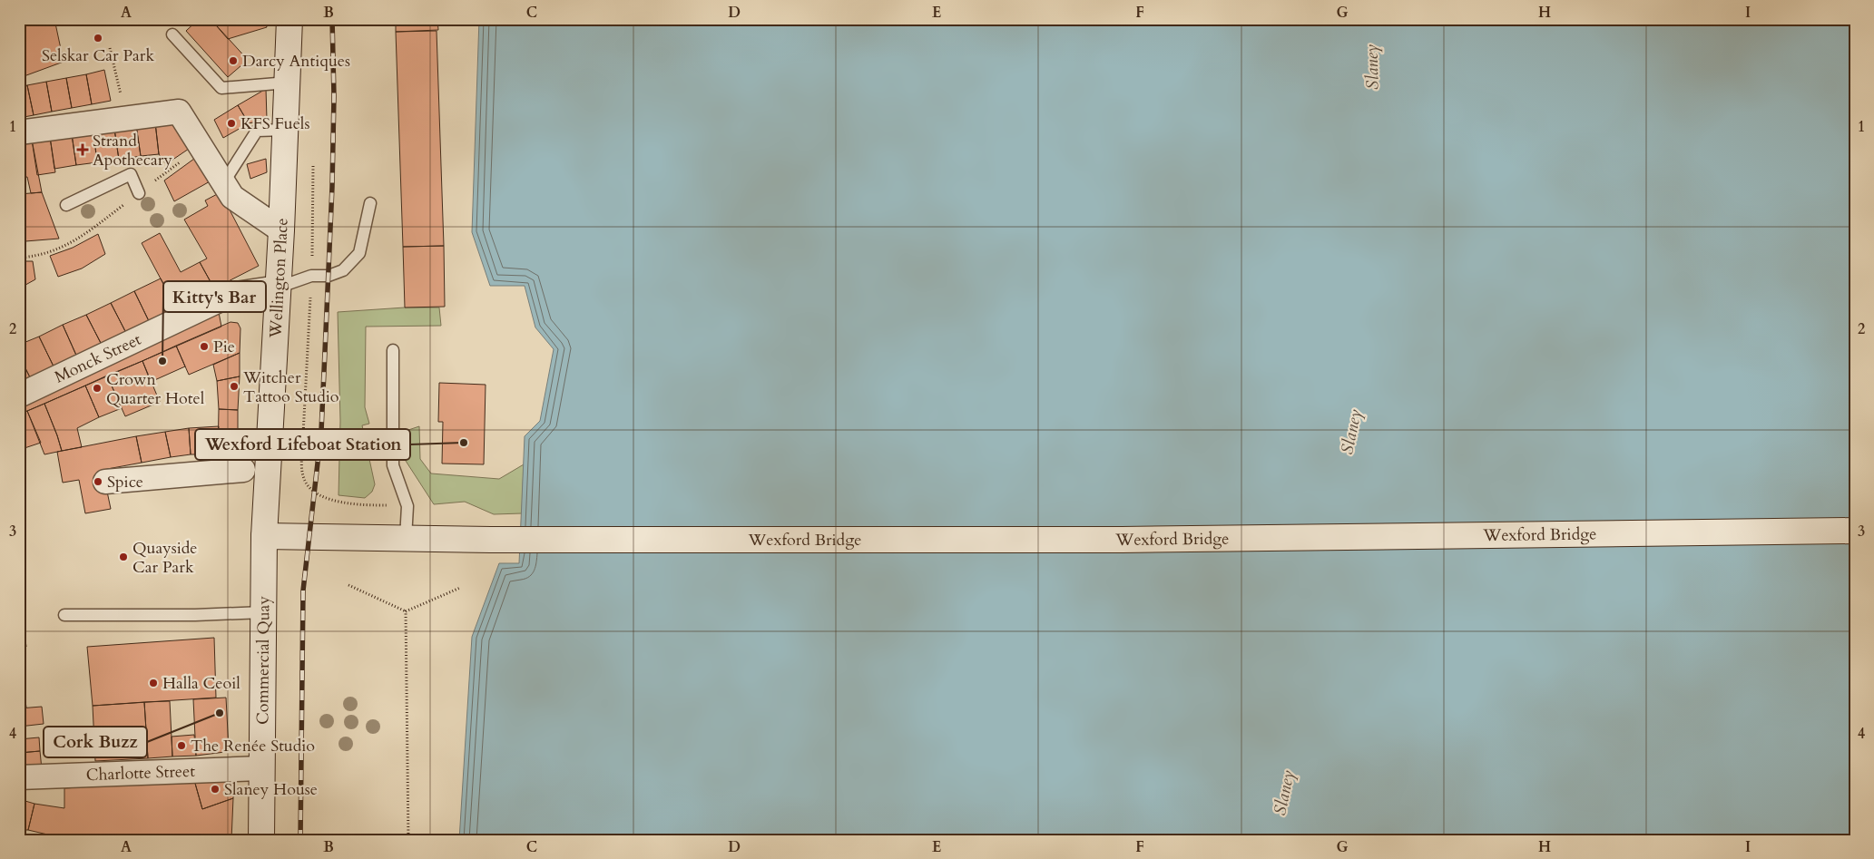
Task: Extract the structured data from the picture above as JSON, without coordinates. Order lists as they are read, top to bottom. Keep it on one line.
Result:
{"streets":{"main road":["Wellington Place","Wexford Bridge","Commercial Quay"],"street":["Monck Street","Charlotte Street"]},"crossings":[["Wellington Place","Monck Street"],["Wellington Place","Wexford Bridge"],["Wellington Place","Commercial Quay"],["Wexford Bridge","Commercial Quay"],["Commercial Quay","Charlotte Street"]],"water":["Slaney"],"places":{"other":["Selskar Car Park","Darcy Antiques","KFS Fuels","Pie","Kitty's Bar","Witcher Tattoo Studio","Crown Quarter Hotel","Wexford Lifeboat Station","Spice","Quayside Car Park","Halla Ceoil","Cork Buzz","The Renée Studio","Slaney House"],"health":["Strand Apothecary"]},"grid":{"columns":["A","B","C","D","E","F","G","H","I"],"rows":["1","2","3","4"]}}
